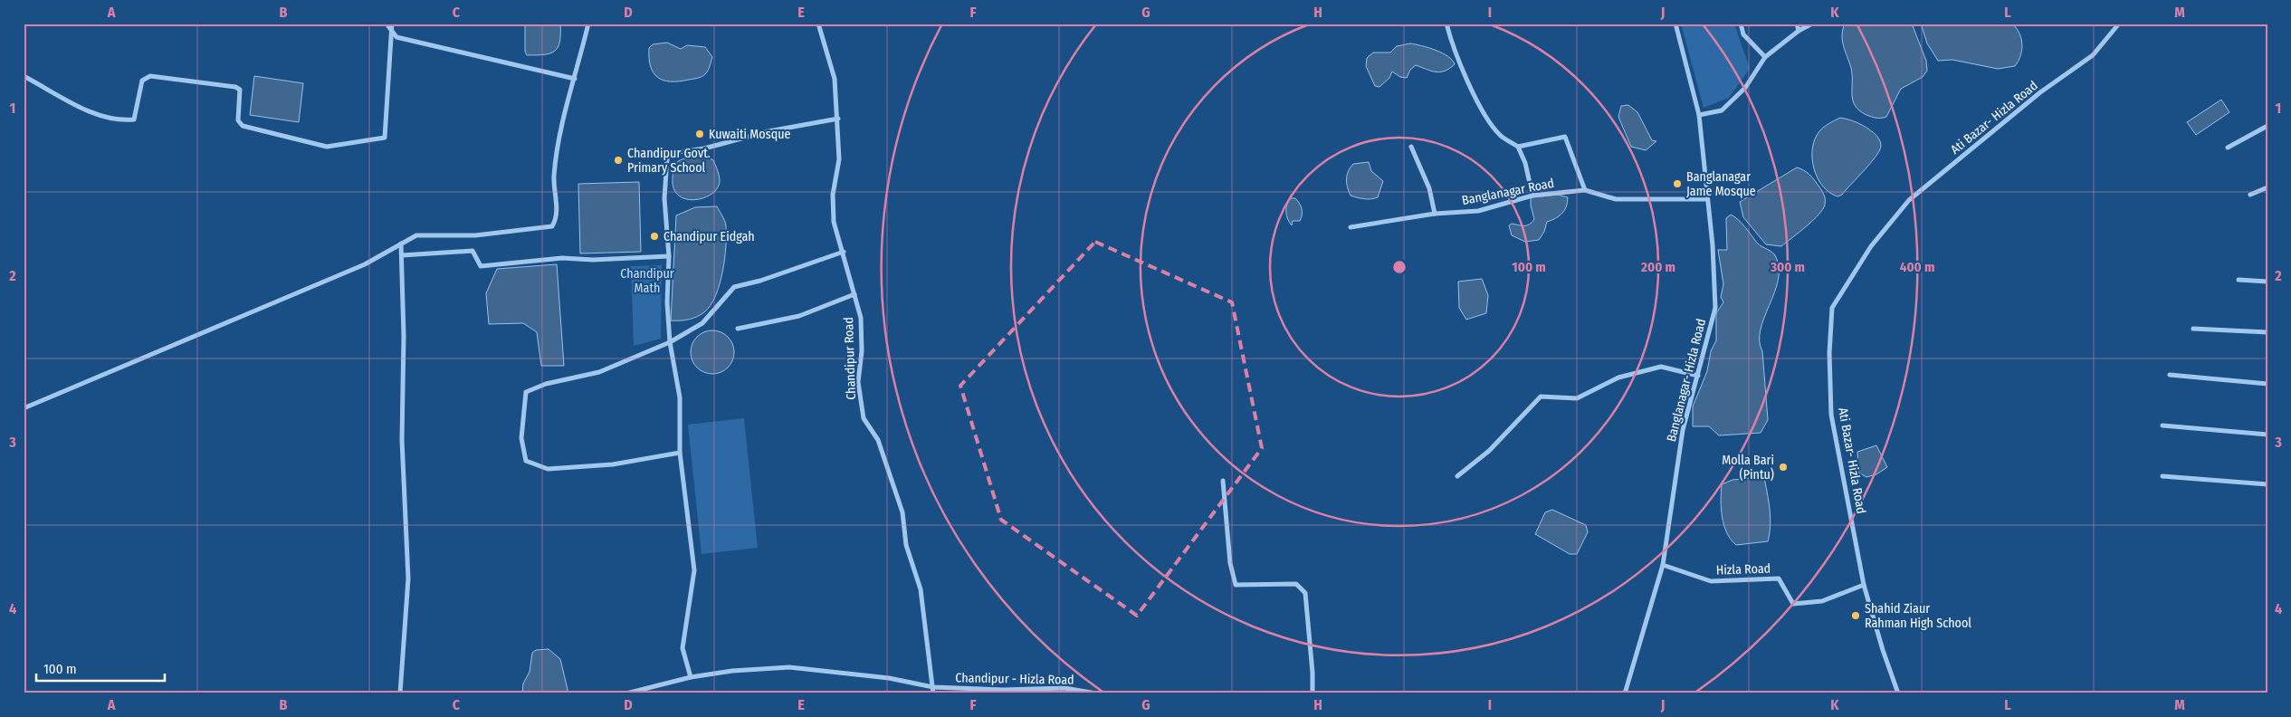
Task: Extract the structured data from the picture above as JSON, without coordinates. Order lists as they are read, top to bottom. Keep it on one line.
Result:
{"streets":{"street":["Ati Bazar- Hizla Road","Banglanagar Road","Chandipur Road","Banglanagar- Hizla Road","Hizla Road","Chandipur - Hizla Road"]},"crossings":[["Ati Bazar- Hizla Road","Hizla Road"],["Banglanagar Road","Banglanagar- Hizla Road"],["Chandipur Road","Chandipur - Hizla Road"],["Banglanagar- Hizla Road","Hizla Road"]],"parks":["Chandipur Math"],"places":["Kuwaiti Mosque","Chandipur Govt. Primary School","Banglanagar Jame Mosque","Chandipur Eidgah","Molla Bari (Pintu)","Shahid Ziaur Rahman High School"],"scale_bar":"100 m","grid":{"columns":["A","B","C","D","E","F","G","H","I","J","K","L","M"],"rows":["1","2","3","4"]},"rings":["100 m","200 m","300 m","400 m"]}
